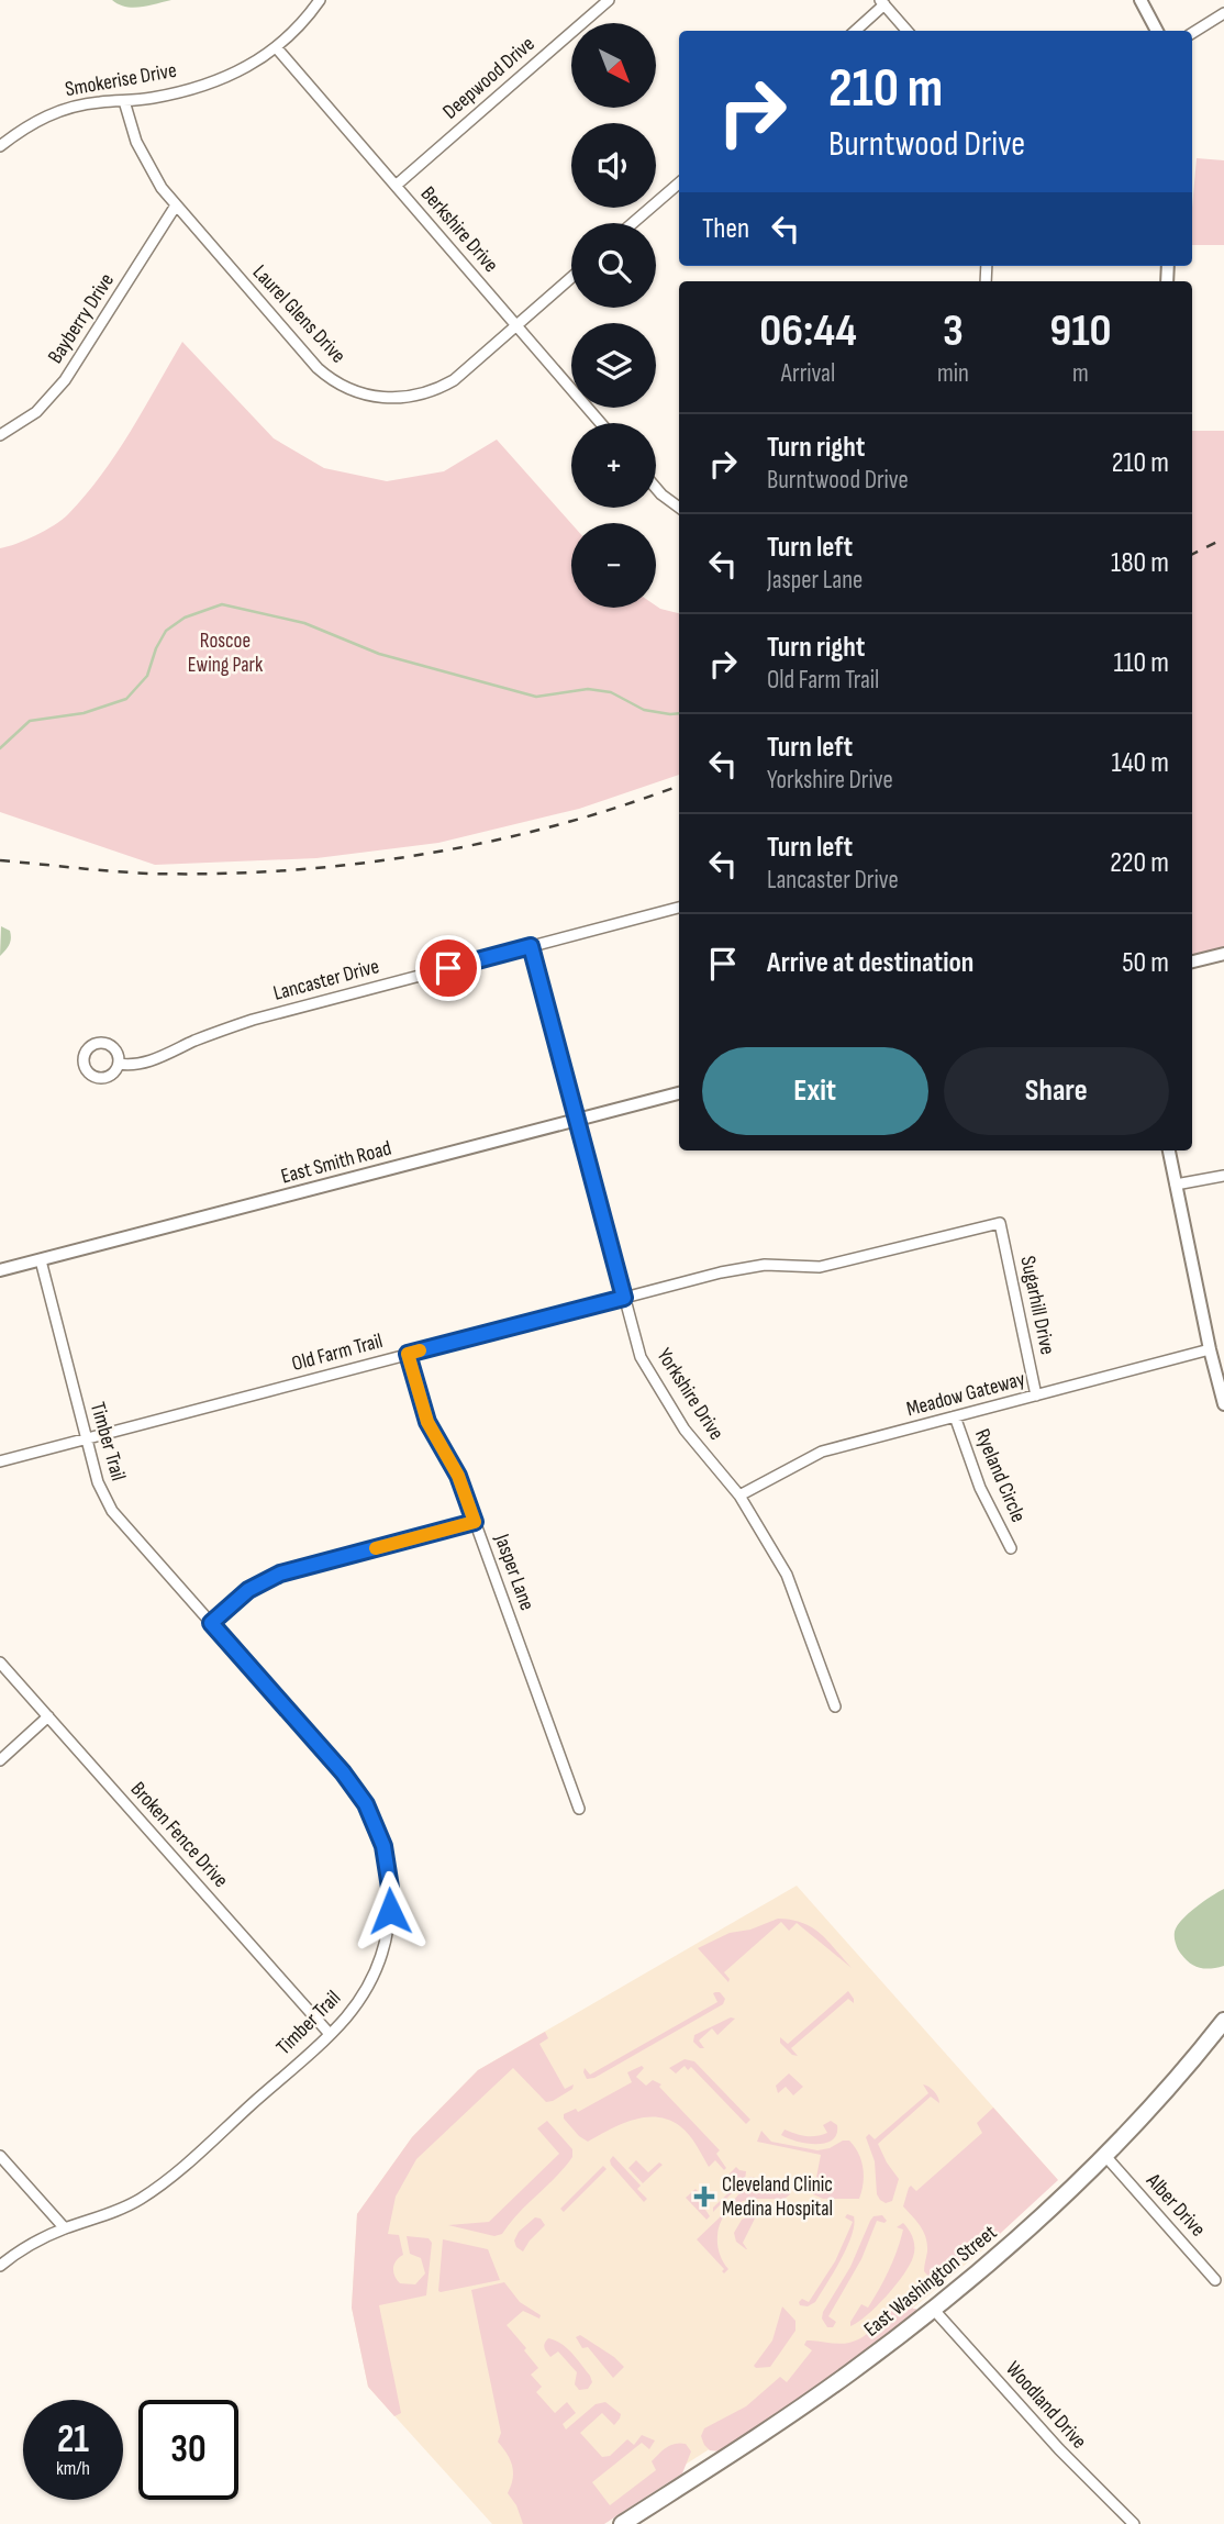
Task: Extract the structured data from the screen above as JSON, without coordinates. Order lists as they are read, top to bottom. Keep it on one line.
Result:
{"streets":{"highway":["East Washington Street"],"street":["Deepwood Drive","Smokerise Drive","Berkshire Drive","Laurel Glens Drive","Bayberry Drive","Lancaster Drive","East Smith Road","Sugarhill Drive","Old Farm Trail","Yorkshire Drive","Meadow Gateway","Timber Trail","Ryeland Circle","Jasper Lane","Broken Fence Drive","Alber Drive","Woodland Drive"]},"crossings":[["Deepwood Drive","Berkshire Drive"],["Smokerise Drive","Berkshire Drive"],["Smokerise Drive","Laurel Glens Drive"],["Berkshire Drive","Laurel Glens Drive"],["Laurel Glens Drive","Bayberry Drive"],["Lancaster Drive","Yorkshire Drive"],["East Smith Road","Yorkshire Drive"],["East Smith Road","Timber Trail"],["Sugarhill Drive","Old Farm Trail"],["Sugarhill Drive","Meadow Gateway"],["Old Farm Trail","Yorkshire Drive"],["Old Farm Trail","Timber Trail"],["Old Farm Trail","Jasper Lane"],["Yorkshire Drive","Meadow Gateway"],["Meadow Gateway","Ryeland Circle"],["Timber Trail","Broken Fence Drive"],["Alber Drive","East Washington Street"],["East Washington Street","Woodland Drive"]],"parks":["Roscoe Ewing Park"],"places":{"health":["Cleveland Clinic Medina Hospital"]},"north":"bottom right","page":{"map_buttons":["+","−"],"turn":["210 m","Burntwood Drive"],"then":"Then","eta":["06:44","Arrival","3","min","910","m"],"list":[{"name":"Turn right","note":"Burntwood Drive","value":"210 m"},{"name":"Turn left","note":"Jasper Lane","value":"180 m"},{"name":"Turn right","note":"Old Farm Trail","value":"110 m"},{"name":"Turn left","note":"Yorkshire Drive","value":"140 m"},{"name":"Turn left","note":"Lancaster Drive","value":"220 m"},{"name":"Arrive at destination","value":"50 m"}],"buttons":["Exit","Share"],"speed":"21 km/h","limit":"30"}}
